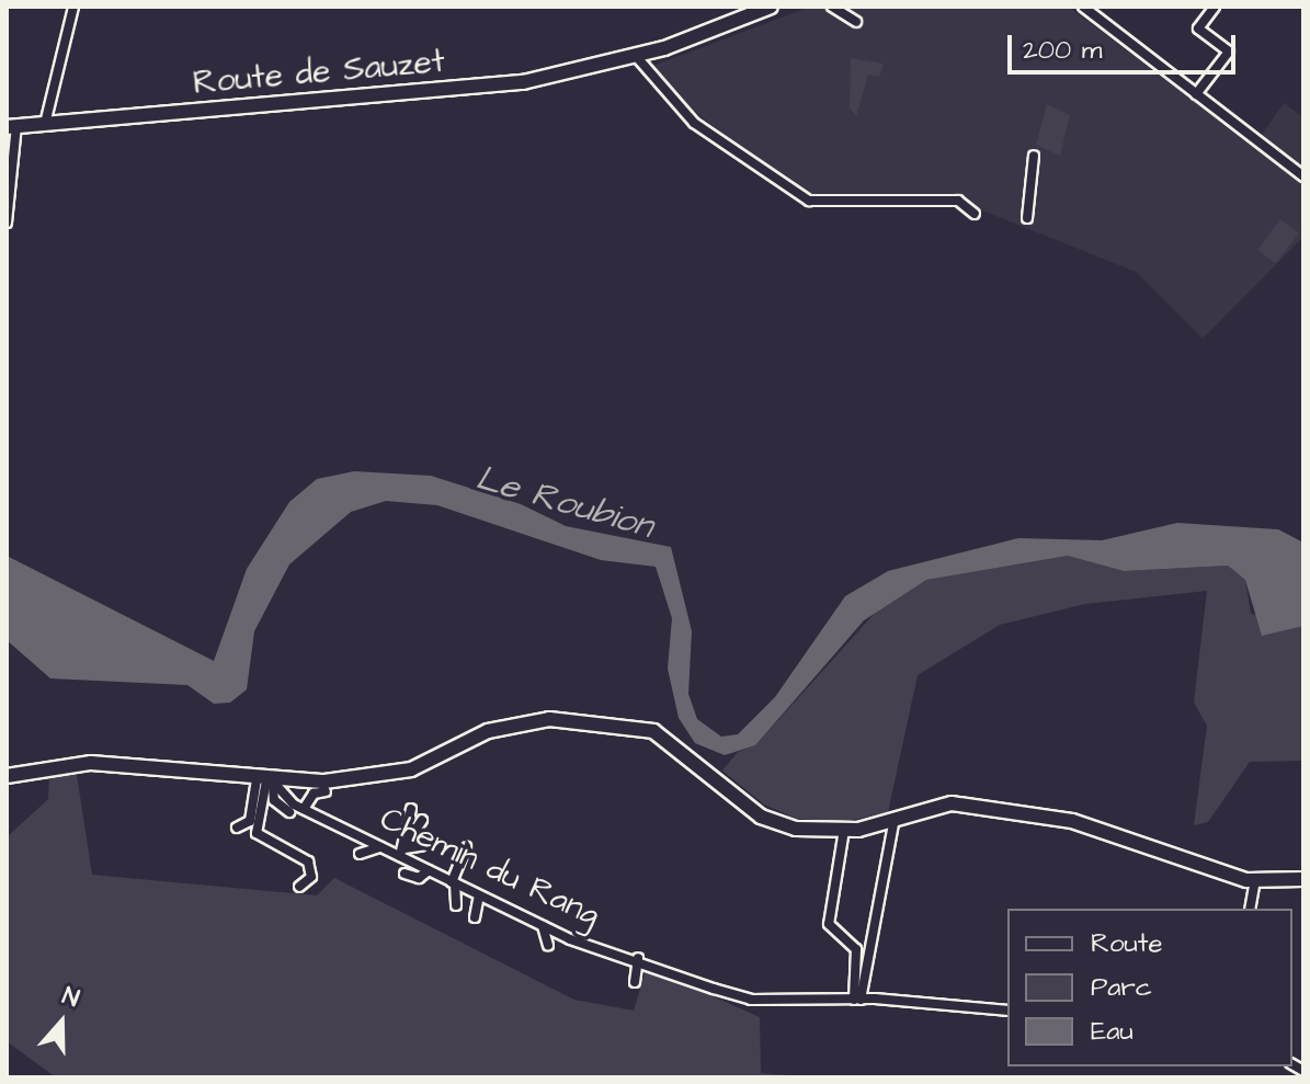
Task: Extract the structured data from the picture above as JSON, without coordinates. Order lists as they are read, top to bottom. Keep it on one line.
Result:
{"streets":{"street":["Route de Sauzet","Chemin du Rang"]},"water":["Le Roubion"],"legend":["Route","Parc","Eau"],"scale_bar":"200 m","north":"top"}
